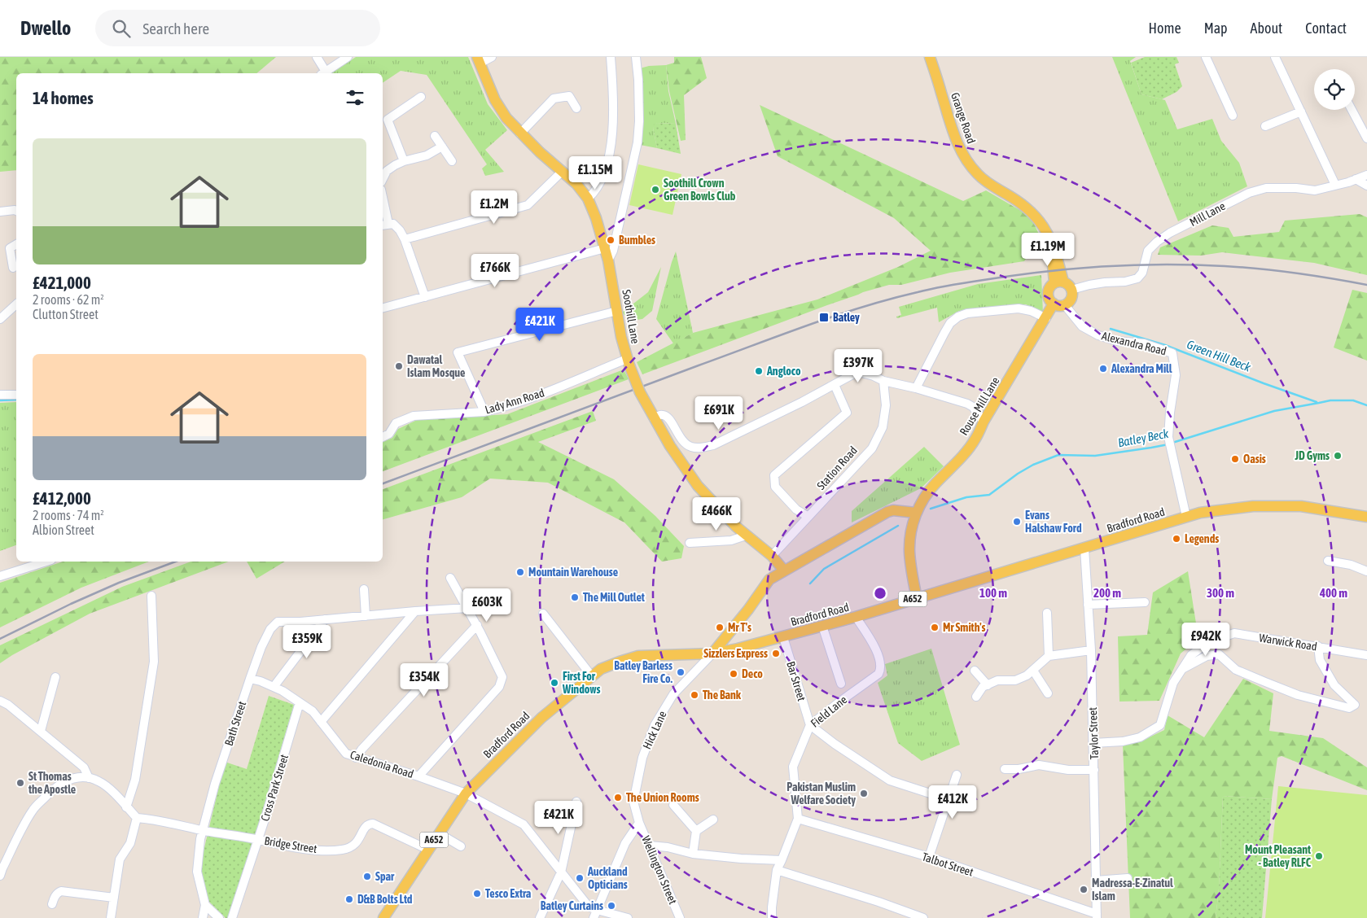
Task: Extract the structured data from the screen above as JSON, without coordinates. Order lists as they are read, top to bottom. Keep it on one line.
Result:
{"streets":{"main road":["Grange Road","Soothill Lane","Rouse Mill Lane","Bradford Road","A652"],"street":["Mill Lane","Alexandra Road","Lady Ann Road","Station Road","Warwick Road","Bar Street","Field Lane","Bath Street","Hick Lane","Taylor Street","Caledonia Road","Cross Park Street","Bridge Street","Talbot Street","Wellington Street"]},"crossings":[["Grange Road","Mill Lane"],["Grange Road","Alexandra Road"],["Grange Road","Rouse Mill Lane"],["Mill Lane","Alexandra Road"],["Mill Lane","Rouse Mill Lane"],["Soothill Lane","Lady Ann Road"],["Soothill Lane","Station Road"],["Alexandra Road","Rouse Mill Lane"],["Alexandra Road","Bradford Road"],["Rouse Mill Lane","Bradford Road"],["Bradford Road","Bar Street"],["Bradford Road","Field Lane"],["Bradford Road","Hick Lane"],["Bradford Road","Taylor Street"],["Bradford Road","Caledonia Road"],["Bradford Road","Bridge Street"],["Warwick Road","Taylor Street"],["Bar Street","Field Lane"],["Field Lane","Talbot Street"],["Bath Street","Caledonia Road"],["Bath Street","Bridge Street"],["Hick Lane","Wellington Street"],["Taylor Street","Talbot Street"],["Caledonia Road","Cross Park Street"],["Cross Park Street","Bridge Street"]],"water":["Green Hill Beck","Batley Beck"],"places":{"other":["Soothill Crown Green Bowls Club","Bumbles","Dawatal Islam Mosque","Alexandra Mill","Angloco","JD Gyms","Oasis","Evans Halshaw Ford","Legends","Mountain Warehouse","The Mill Outlet","Mr T's","Mr Smith's","Sizzlers Express","Batley Barless Fire Co.","Deco","First For Windows","The Bank","St Thomas the Apostle","Pakistan Muslim Welfare Society","The Union Rooms","Mount Pleasant - Batley RLFC","Spar","Auckland Opticians","Madressa-E-Zinatul Islam","Tesco Extra","D&B Bolts Ltd","Batley Curtains"],"transit":["Batley"]},"page":{"header":"Dwello","search":"Search here","nav":["Home","Map","About","Contact"],"heading":"14 homes","list":[{"name":"£421,000","note":"2 rooms · 62 m² · Clutton Street"},{"name":"£412,000","note":"2 rooms · 74 m² · Albion Street"}],"price":["£1.15M","£1.2M","£1.19M","£766K","£421K","£397K","£691K","£466K","£603K","£942K","£359K","£354K","£412K","£421K"]},"rings":["100 m","200 m","300 m","400 m"]}
